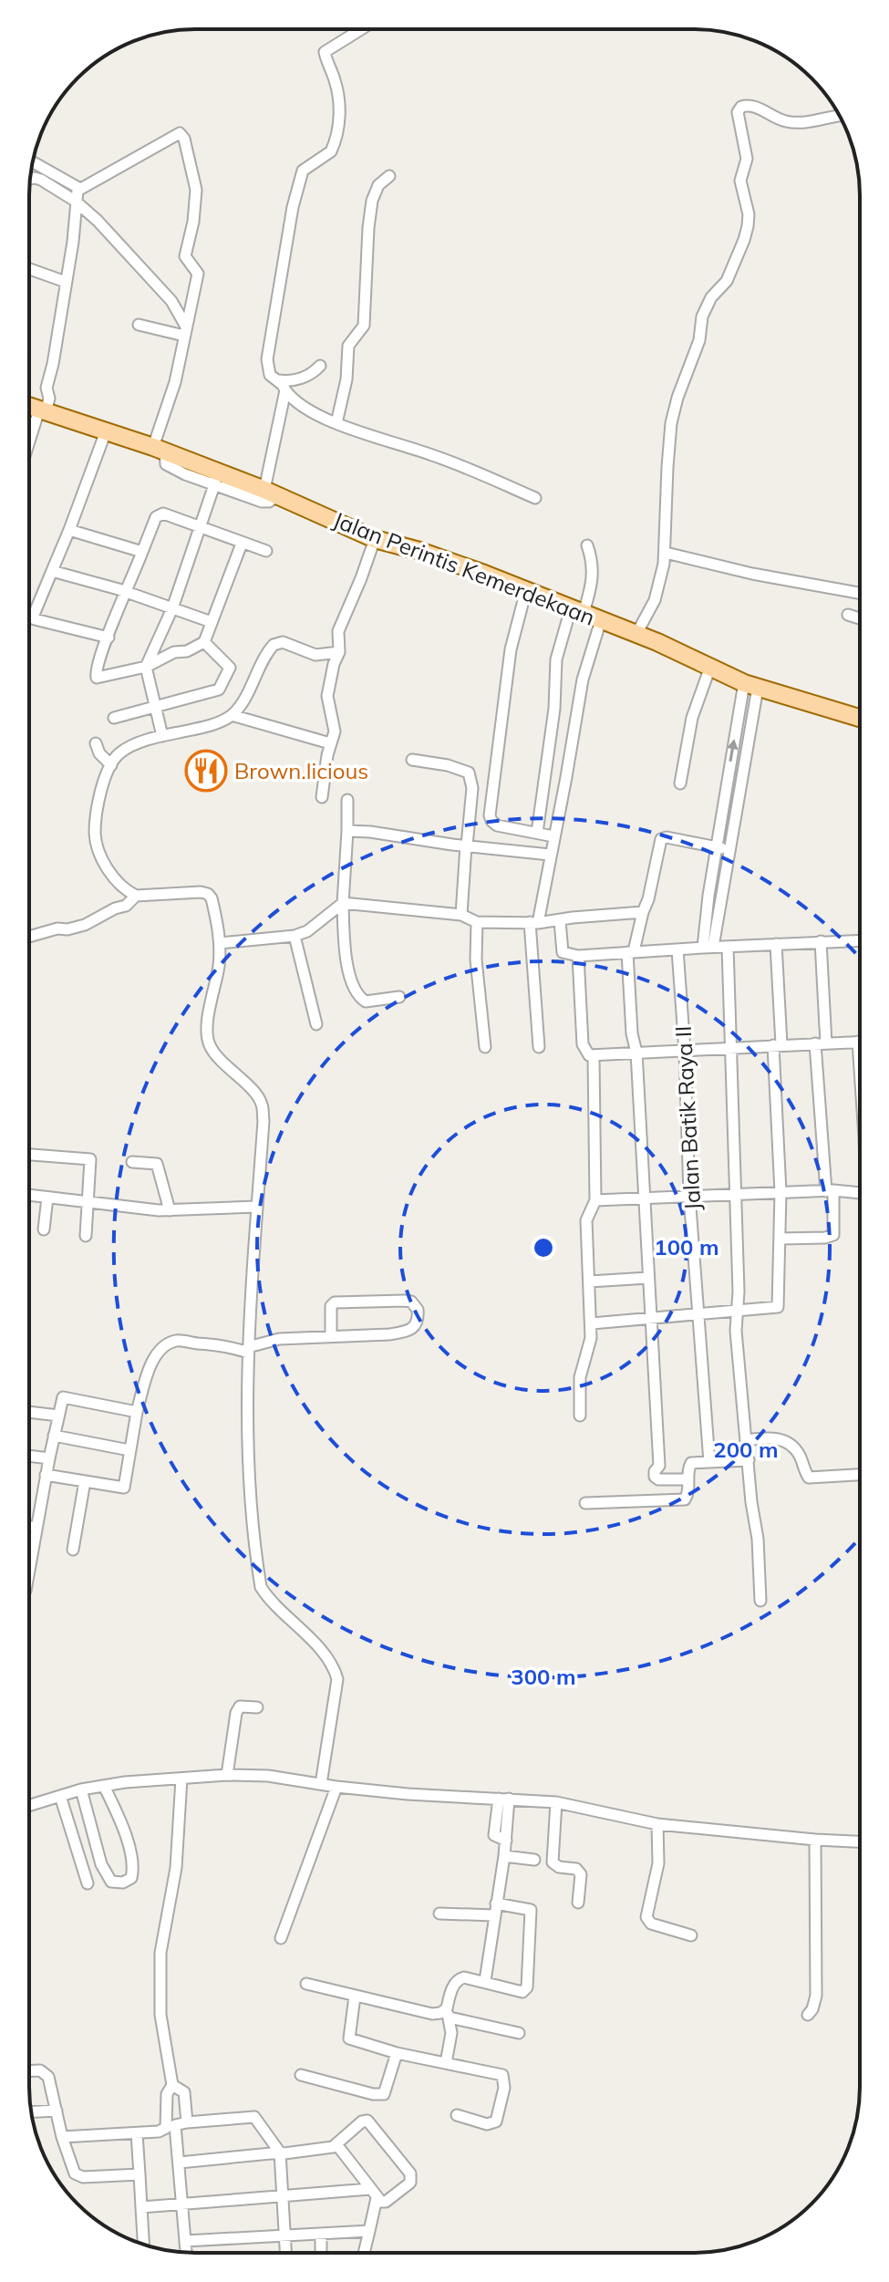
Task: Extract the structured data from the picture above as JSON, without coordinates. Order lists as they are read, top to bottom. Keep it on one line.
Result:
{"streets":{"main road":["Jalan Perintis Kemerdekaan"],"street":["Jalan Batik Raya II"]},"places":{"restaurant":["Brown.licious"]},"rings":["100 m","200 m","300 m"]}
